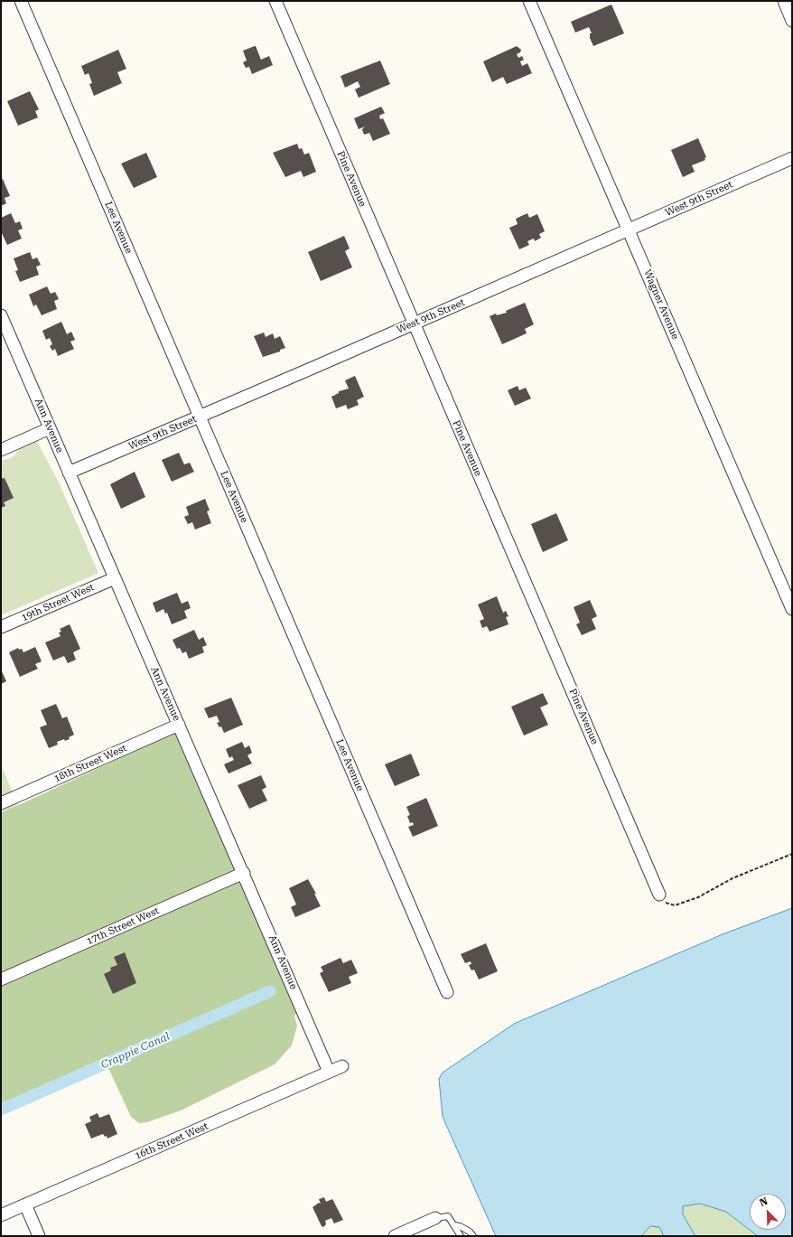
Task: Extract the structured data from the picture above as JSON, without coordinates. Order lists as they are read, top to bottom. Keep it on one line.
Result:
{"streets":{"street":["Pine Avenue","West 9th Street","Lee Avenue","Wagner Avenue","Ann Avenue","19th Street West","18th Street West","17th Street West","16th Street West"]},"crossings":[["Pine Avenue","West 9th Street"],["West 9th Street","Lee Avenue"],["West 9th Street","Wagner Avenue"],["West 9th Street","Ann Avenue"],["Ann Avenue","19th Street West"],["Ann Avenue","18th Street West"],["Ann Avenue","17th Street West"],["Ann Avenue","16th Street West"]],"water":["Crappie Canal"],"north":"top left"}
